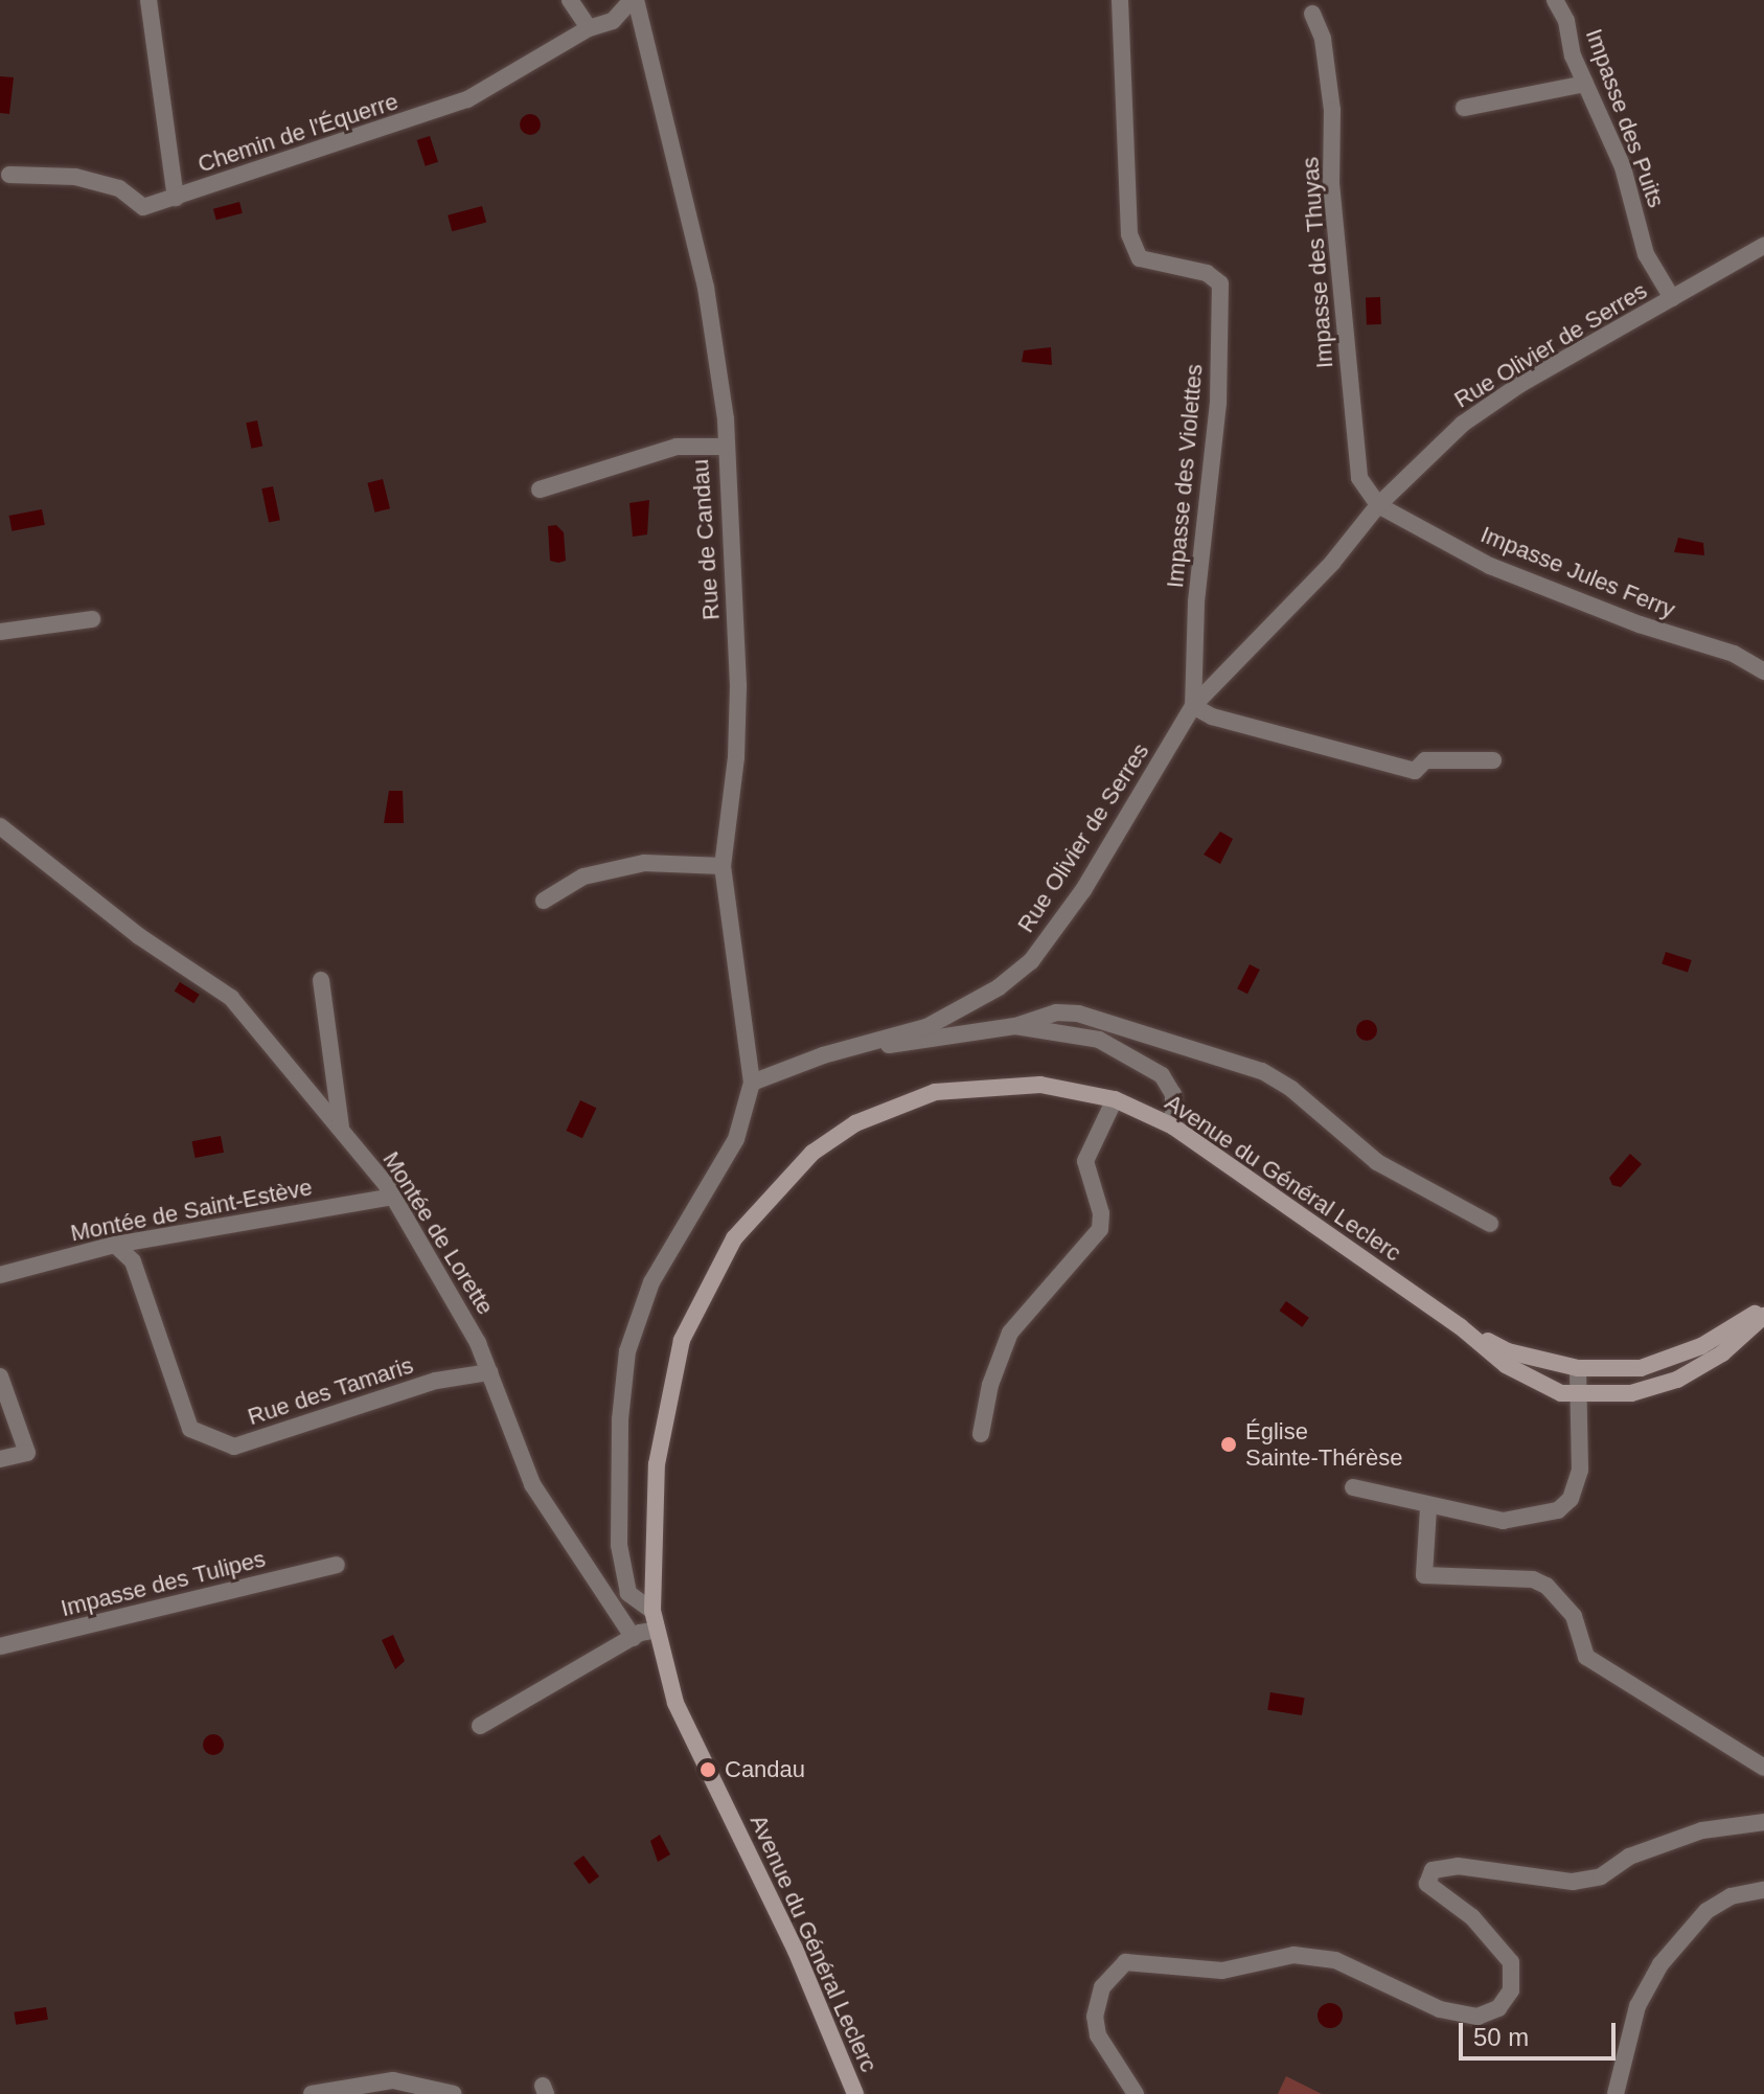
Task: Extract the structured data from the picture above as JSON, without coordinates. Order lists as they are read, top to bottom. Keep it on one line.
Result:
{"streets":{"main road":["Avenue du Général Leclerc"],"street":["Impasse des Puits","Chemin de l'Équerre","Impasse des Thuyas","Rue Olivier de Serres","Impasse des Violettes","Rue de Candau","Impasse Jules Ferry","Montée de Saint-Estève","Montée de Lorette","Rue des Tamaris","Impasse des Tulipes"]},"crossings":[["Impasse des Puits","Rue Olivier de Serres"],["Chemin de l'Équerre","Rue de Candau"],["Impasse des Thuyas","Rue Olivier de Serres"],["Impasse des Thuyas","Impasse Jules Ferry"],["Rue Olivier de Serres","Impasse des Violettes"],["Rue Olivier de Serres","Rue de Candau"],["Rue Olivier de Serres","Impasse Jules Ferry"],["Montée de Saint-Estève","Montée de Lorette"],["Montée de Saint-Estève","Rue des Tamaris"],["Montée de Lorette","Rue des Tamaris"]],"places":["Église Sainte-Thérèse","Candau"],"scale_bar":"50 m"}
